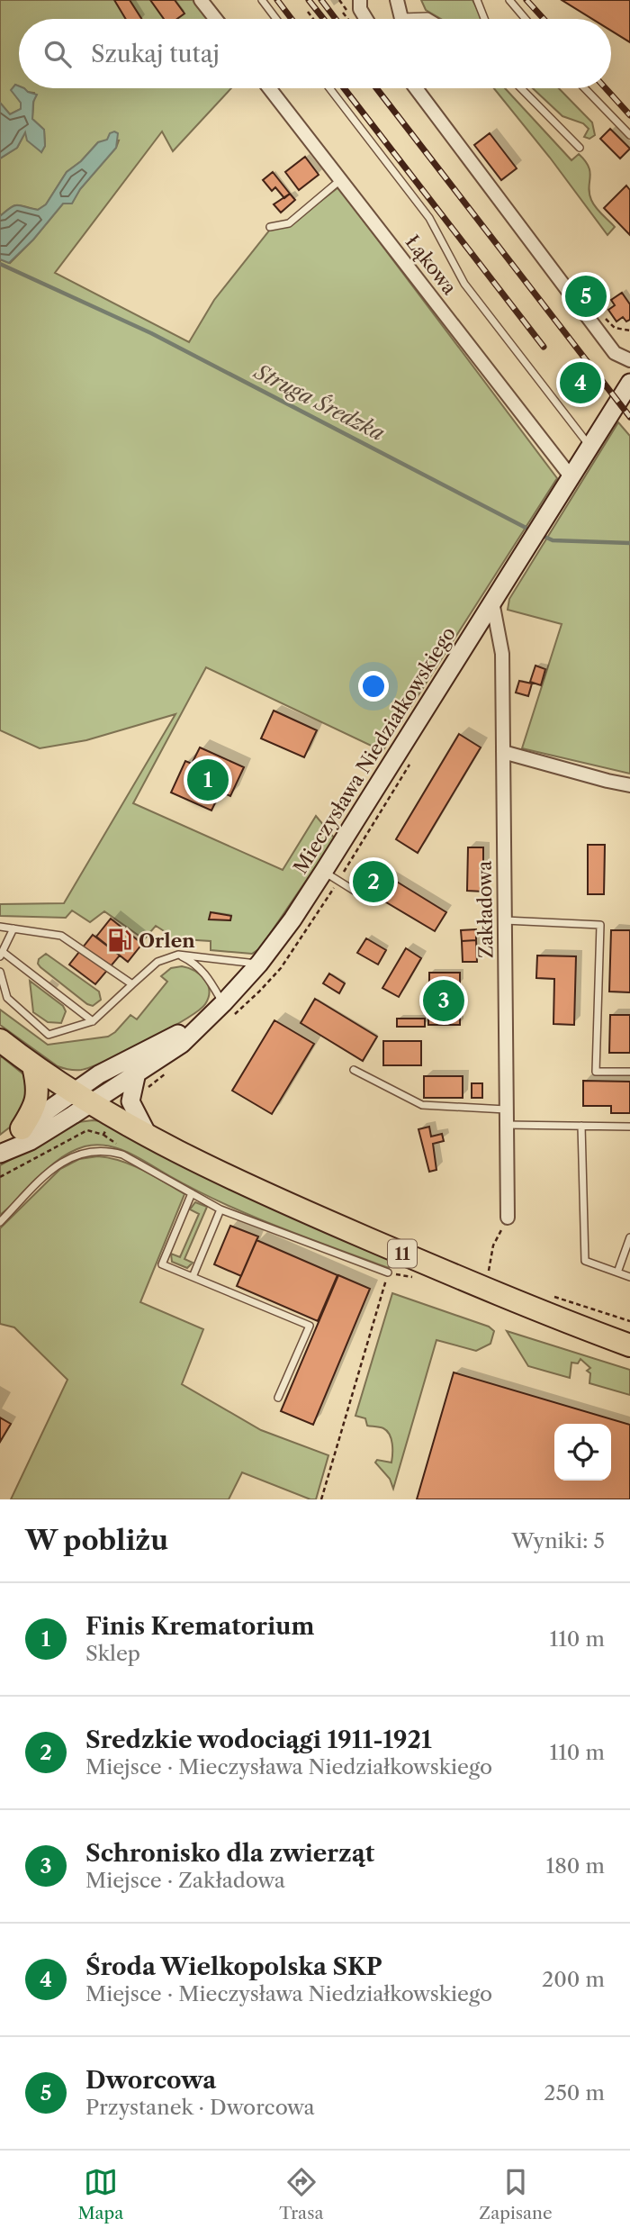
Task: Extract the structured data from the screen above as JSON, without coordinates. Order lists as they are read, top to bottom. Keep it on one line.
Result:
{"streets":{"highway":["11"],"street":["Łąkowa","Mieczysława Niedziałkowskiego","Zakładowa"]},"crossings":[["Łąkowa","Mieczysława Niedziałkowskiego"],["Mieczysława Niedziałkowskiego","Zakładowa"],["Mieczysława Niedziałkowskiego","11"]],"water":["Struga Średzka"],"places":{"fuel station":["Orlen"]},"page":{"search":"Szukaj tutaj","pins":["5","4","1","2","3"],"heading":["W pobliżu","Wyniki: 5"],"list":[{"mark":"1","name":"Finis Krematorium","note":"Sklep","value":"110 m"},{"mark":"2","name":"Sredzkie wodociągi 1911-1921","note":"Miejsce · Mieczysława Niedziałkowskiego","value":"110 m"},{"mark":"3","name":"Schronisko dla zwierząt","note":"Miejsce · Zakładowa","value":"180 m"},{"mark":"4","name":"Środa Wielkopolska SKP","note":"Miejsce · Mieczysława Niedziałkowskiego","value":"200 m"},{"mark":"5","name":"Dworcowa","note":"Przystanek · Dworcowa","value":"250 m"}],"nav":["Mapa","Trasa","Zapisane"]}}
